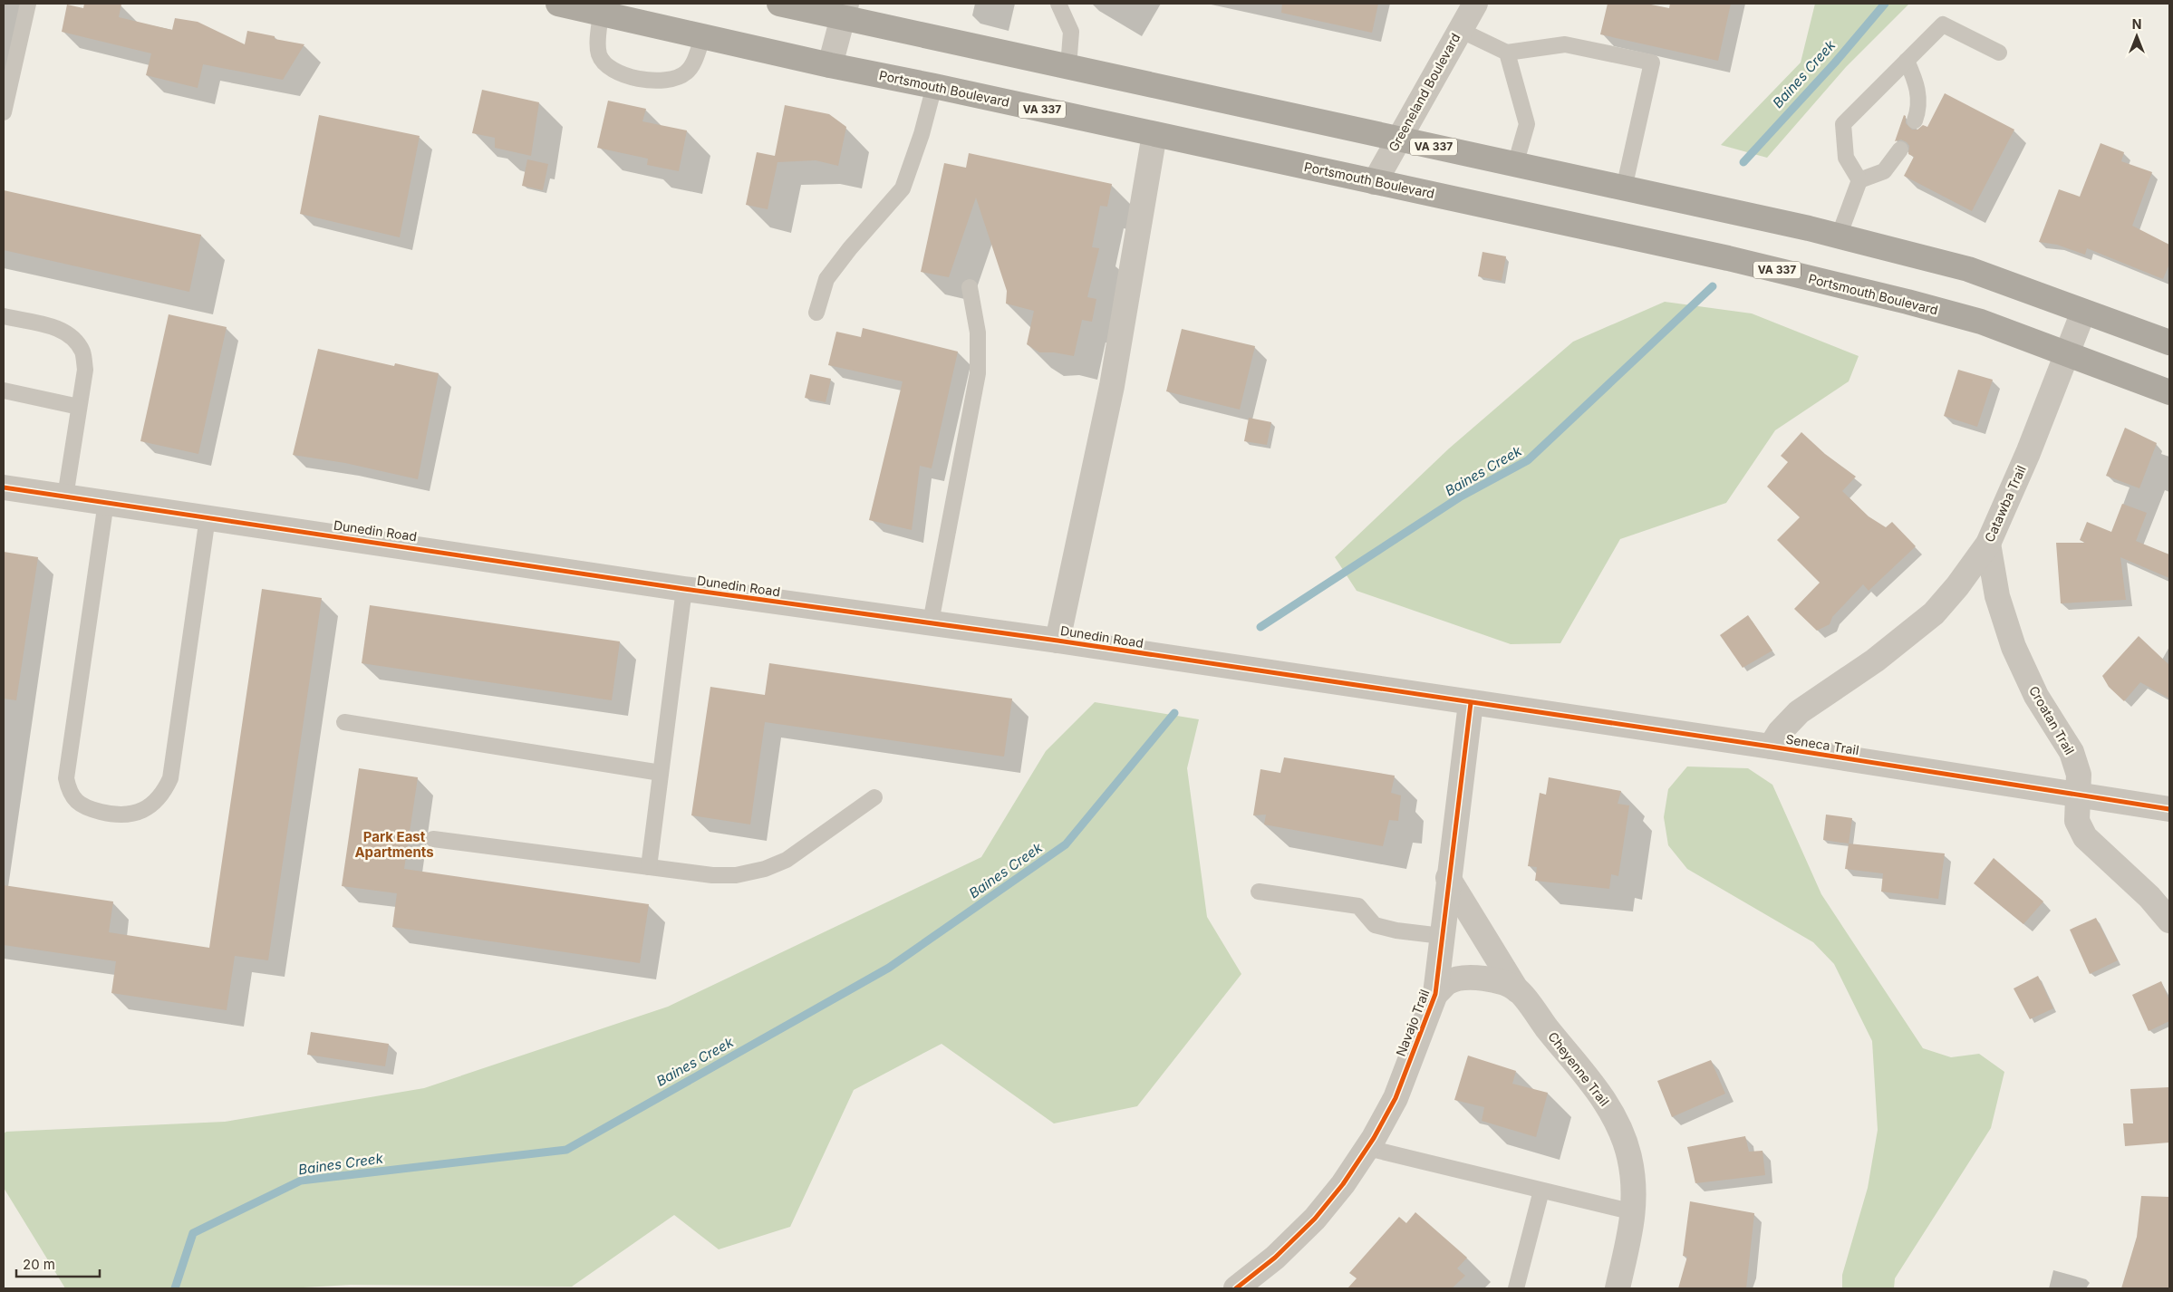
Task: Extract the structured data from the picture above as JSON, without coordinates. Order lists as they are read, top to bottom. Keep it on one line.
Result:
{"streets":{"main road":["Portsmouth Boulevard","VA 337"],"street":["Greeneland Boulevard","Catawba Trail","Dunedin Road","Croatan Trail","Seneca Trail","Navajo Trail","Cheyenne Trail"]},"crossings":[["Portsmouth Boulevard","Greeneland Boulevard"],["Portsmouth Boulevard","Catawba Trail"],["Greeneland Boulevard","VA 337"],["VA 337","Catawba Trail"],["Catawba Trail","Croatan Trail"],["Catawba Trail","Seneca Trail"],["Dunedin Road","Seneca Trail"],["Dunedin Road","Navajo Trail"],["Croatan Trail","Seneca Trail"],["Seneca Trail","Navajo Trail"],["Navajo Trail","Cheyenne Trail"]],"districts":["Park East Apartments"],"water":["Baines Creek"],"scale_bar":"20 m","north":"top"}
